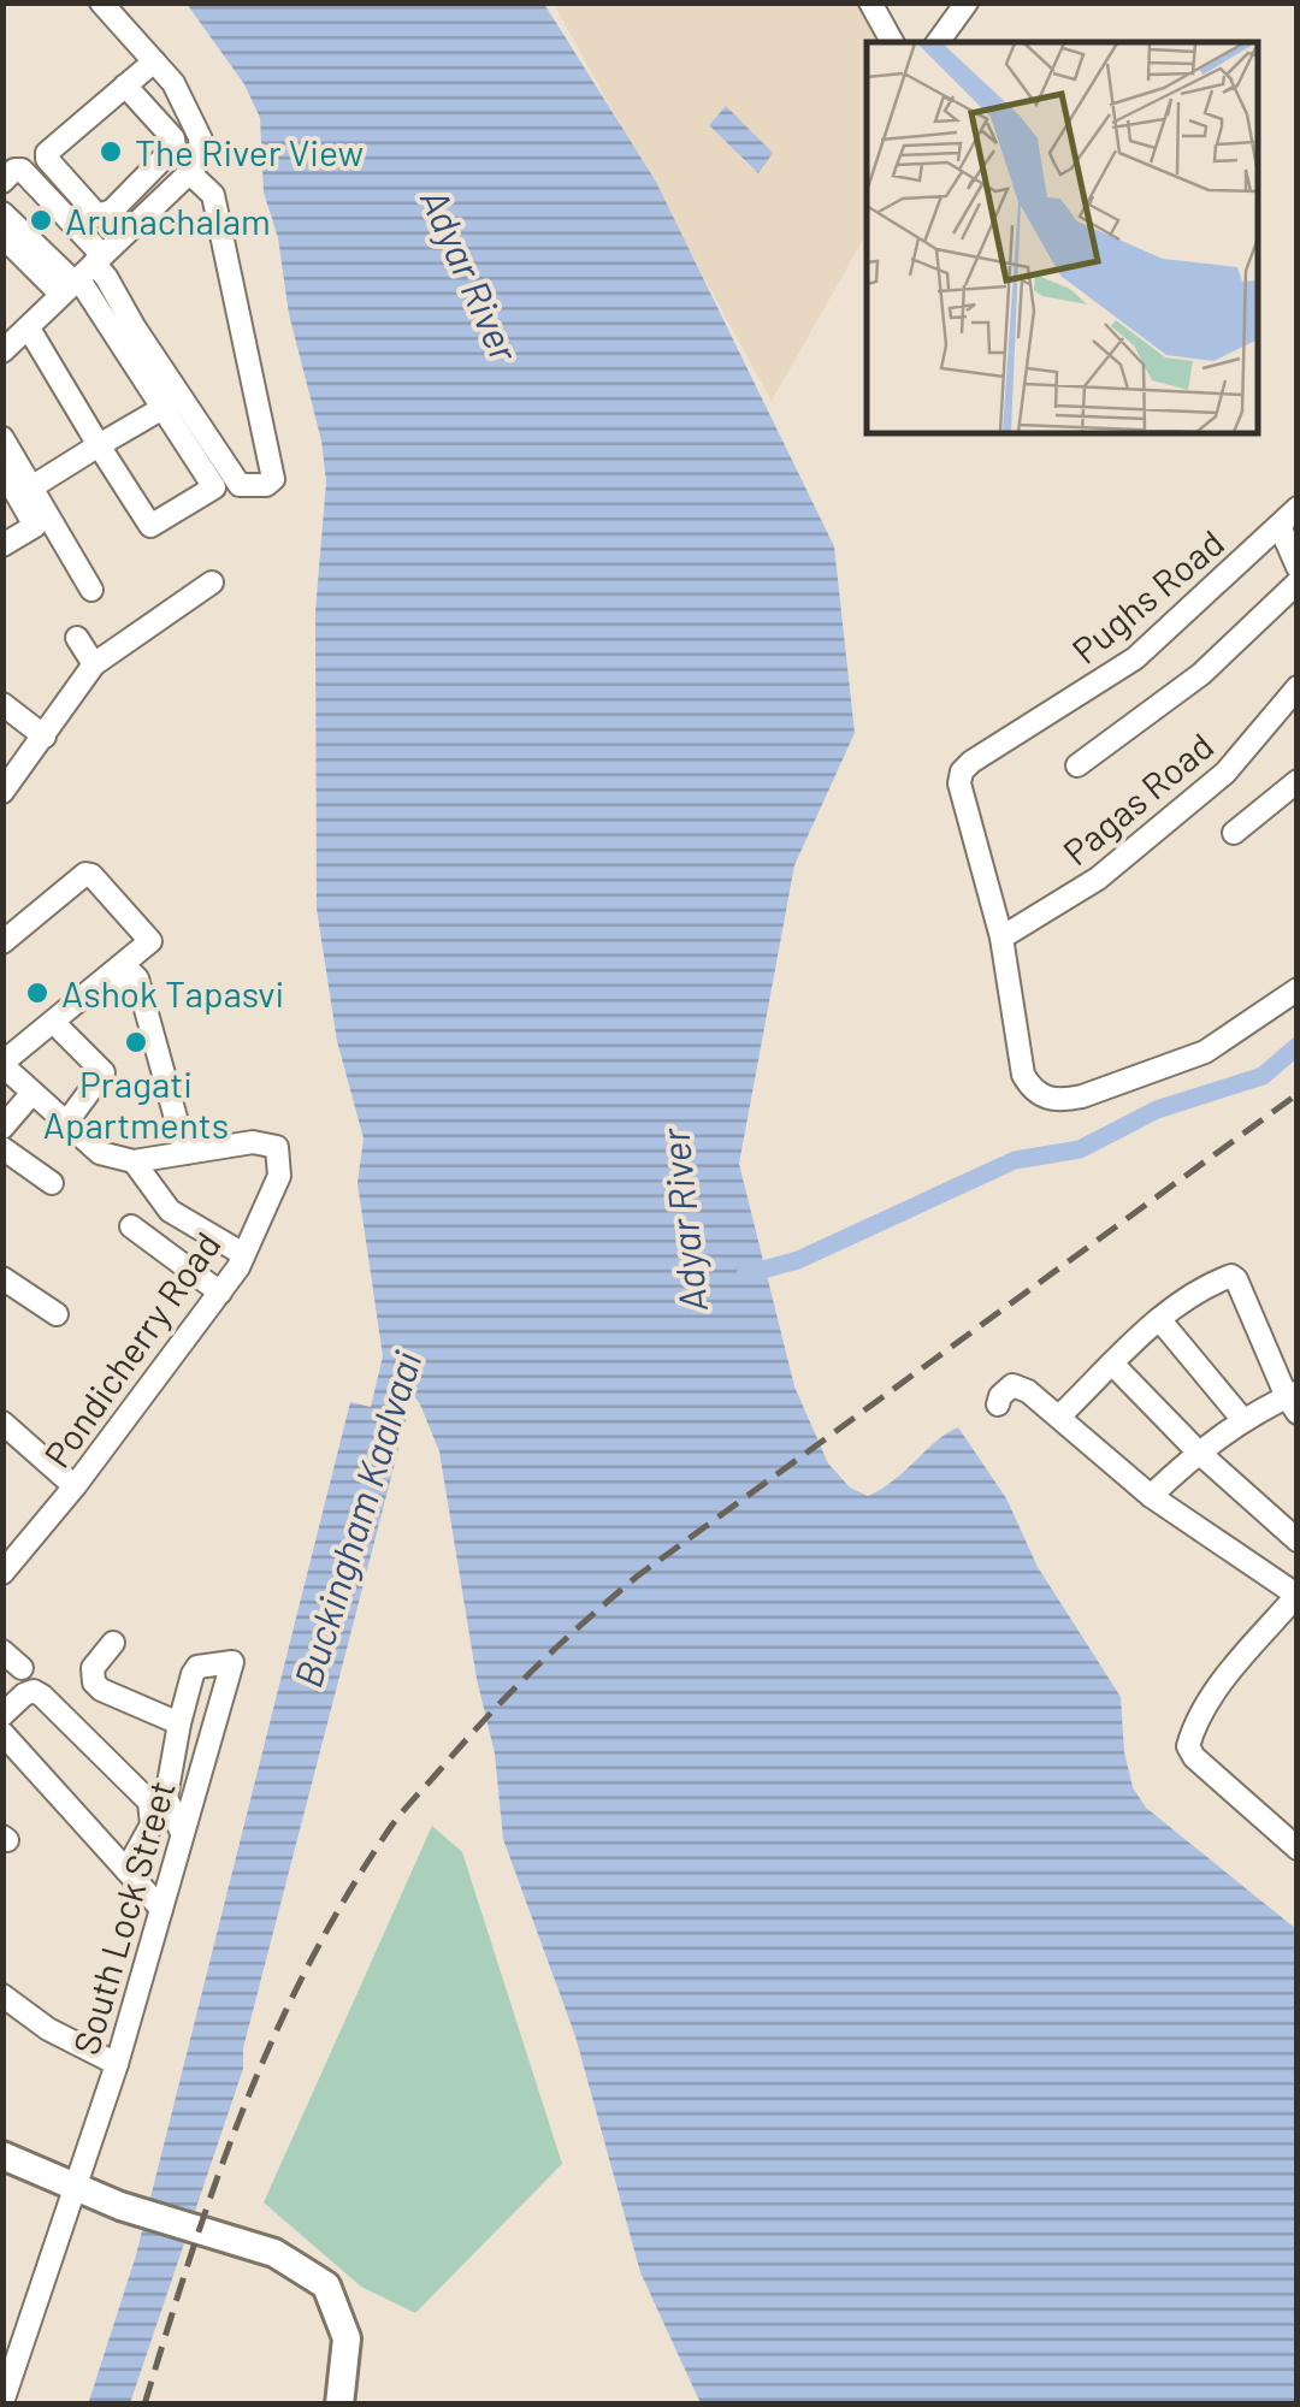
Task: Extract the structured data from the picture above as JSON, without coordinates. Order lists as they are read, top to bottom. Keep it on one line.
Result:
{"streets":{"street":["Pughs Road","Pagas Road","Pondicherry Road","South Lock Street"]},"crossings":[["Pughs Road","Pagas Road"]],"water":["Adyar River","Buckingham Kaalvaai"],"places":["The River View","Arunachalam","Ashok Tapasvi","Pragati Apartments"]}
